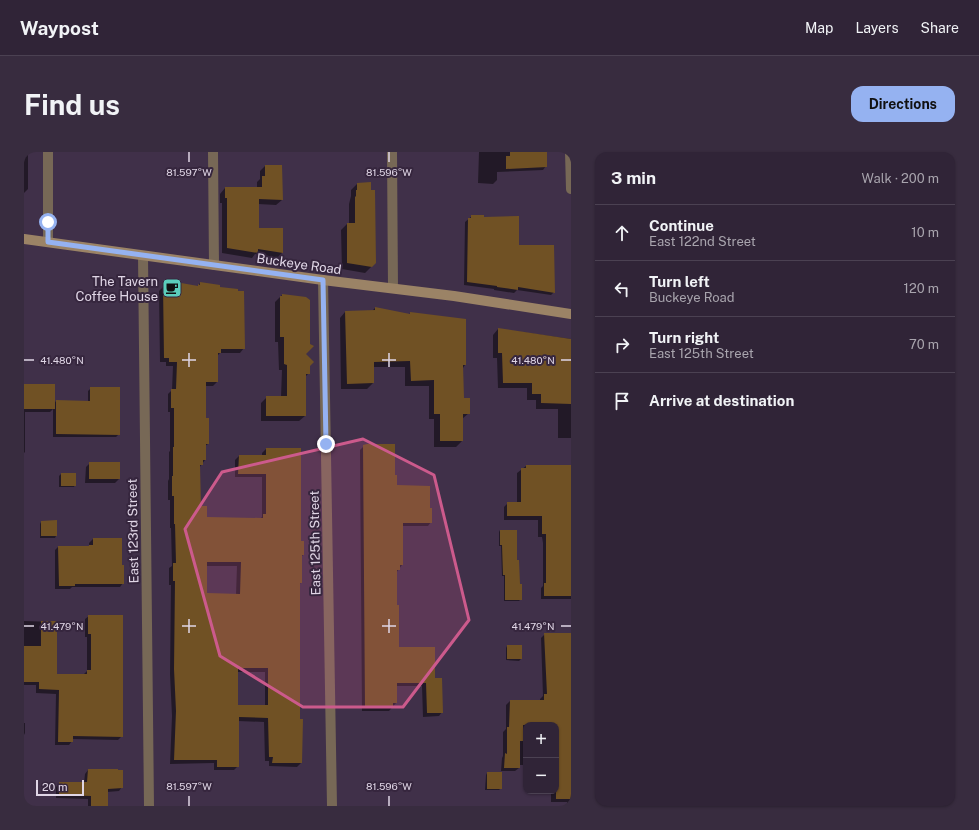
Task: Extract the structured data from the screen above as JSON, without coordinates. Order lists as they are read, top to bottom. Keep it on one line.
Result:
{"streets":{"street":["Buckeye Road","East 123rd Street","East 125th Street"]},"crossings":[["Buckeye Road","East 123rd Street"],["Buckeye Road","East 125th Street"]],"places":{"cafe":["The Tavern Coffee House"]},"scale_bar":"20 m","page":{"header":"Waypost","nav":["Map","Layers","Share"],"buttons":"Directions","title":"Find us","heading":["3 min","Walk · 200 m"],"list":[["Continue","East 122nd Street","10 m"],["Turn left","Buckeye Road","120 m"],["Turn right","East 125th Street","70 m"],"Arrive at destination"],"map_buttons":["+","−"],"scale":"20 m"},"coordinates":["81.597°W","81.596°W","41.480°N","41.479°N"]}
